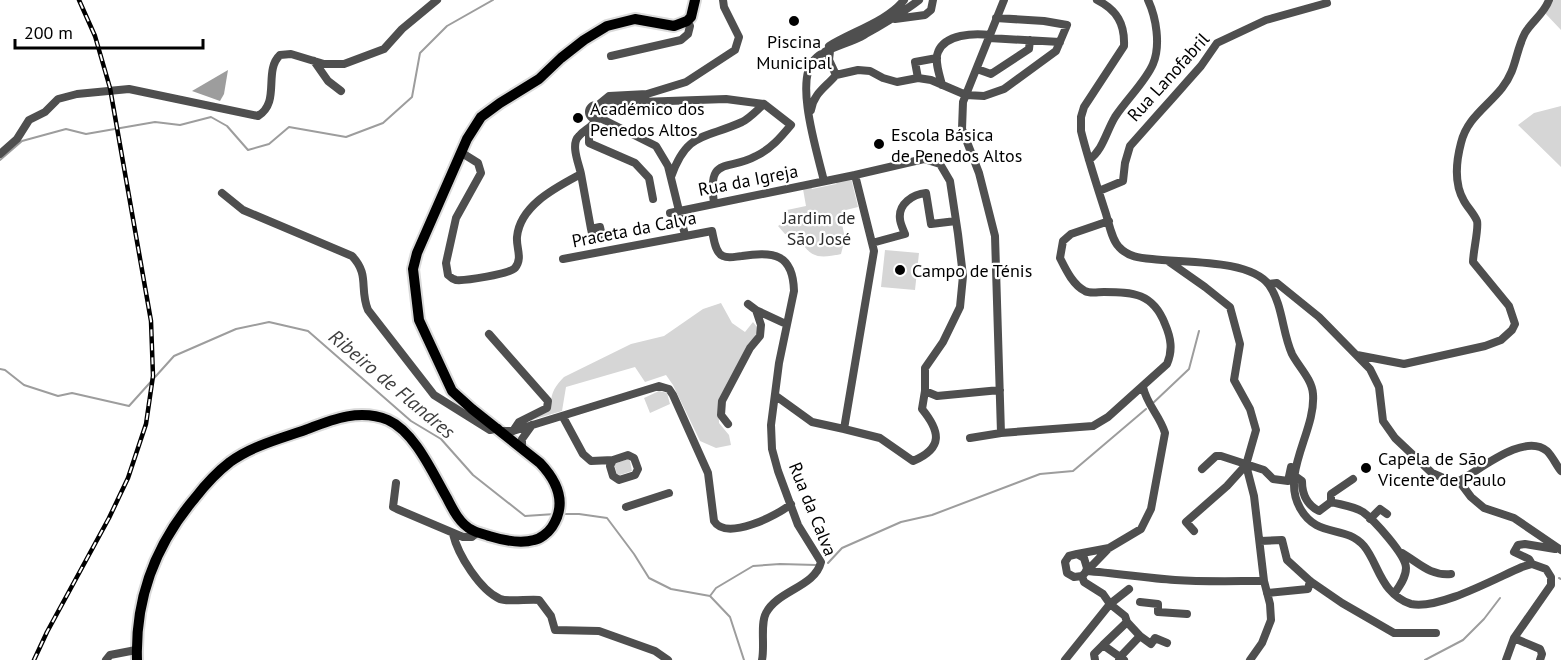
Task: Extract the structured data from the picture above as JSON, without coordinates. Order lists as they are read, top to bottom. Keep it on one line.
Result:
{"streets":{"street":["Rua Lanofabril","Rua da Igreja","Praceta da Calva","Rua da Calva"]},"crossings":[["Rua da Igreja","Praceta da Calva"],["Praceta da Calva","Rua da Calva"]],"water":["Ribeiro de Flandres"],"parks":["Jardim de São José"],"places":["Piscina Municipal","Académico dos Penedos Altos","Escola Básica de Penedos Altos","Campo de Ténis","Capela de São Vicente de Paulo"],"scale_bar":"200 m"}
